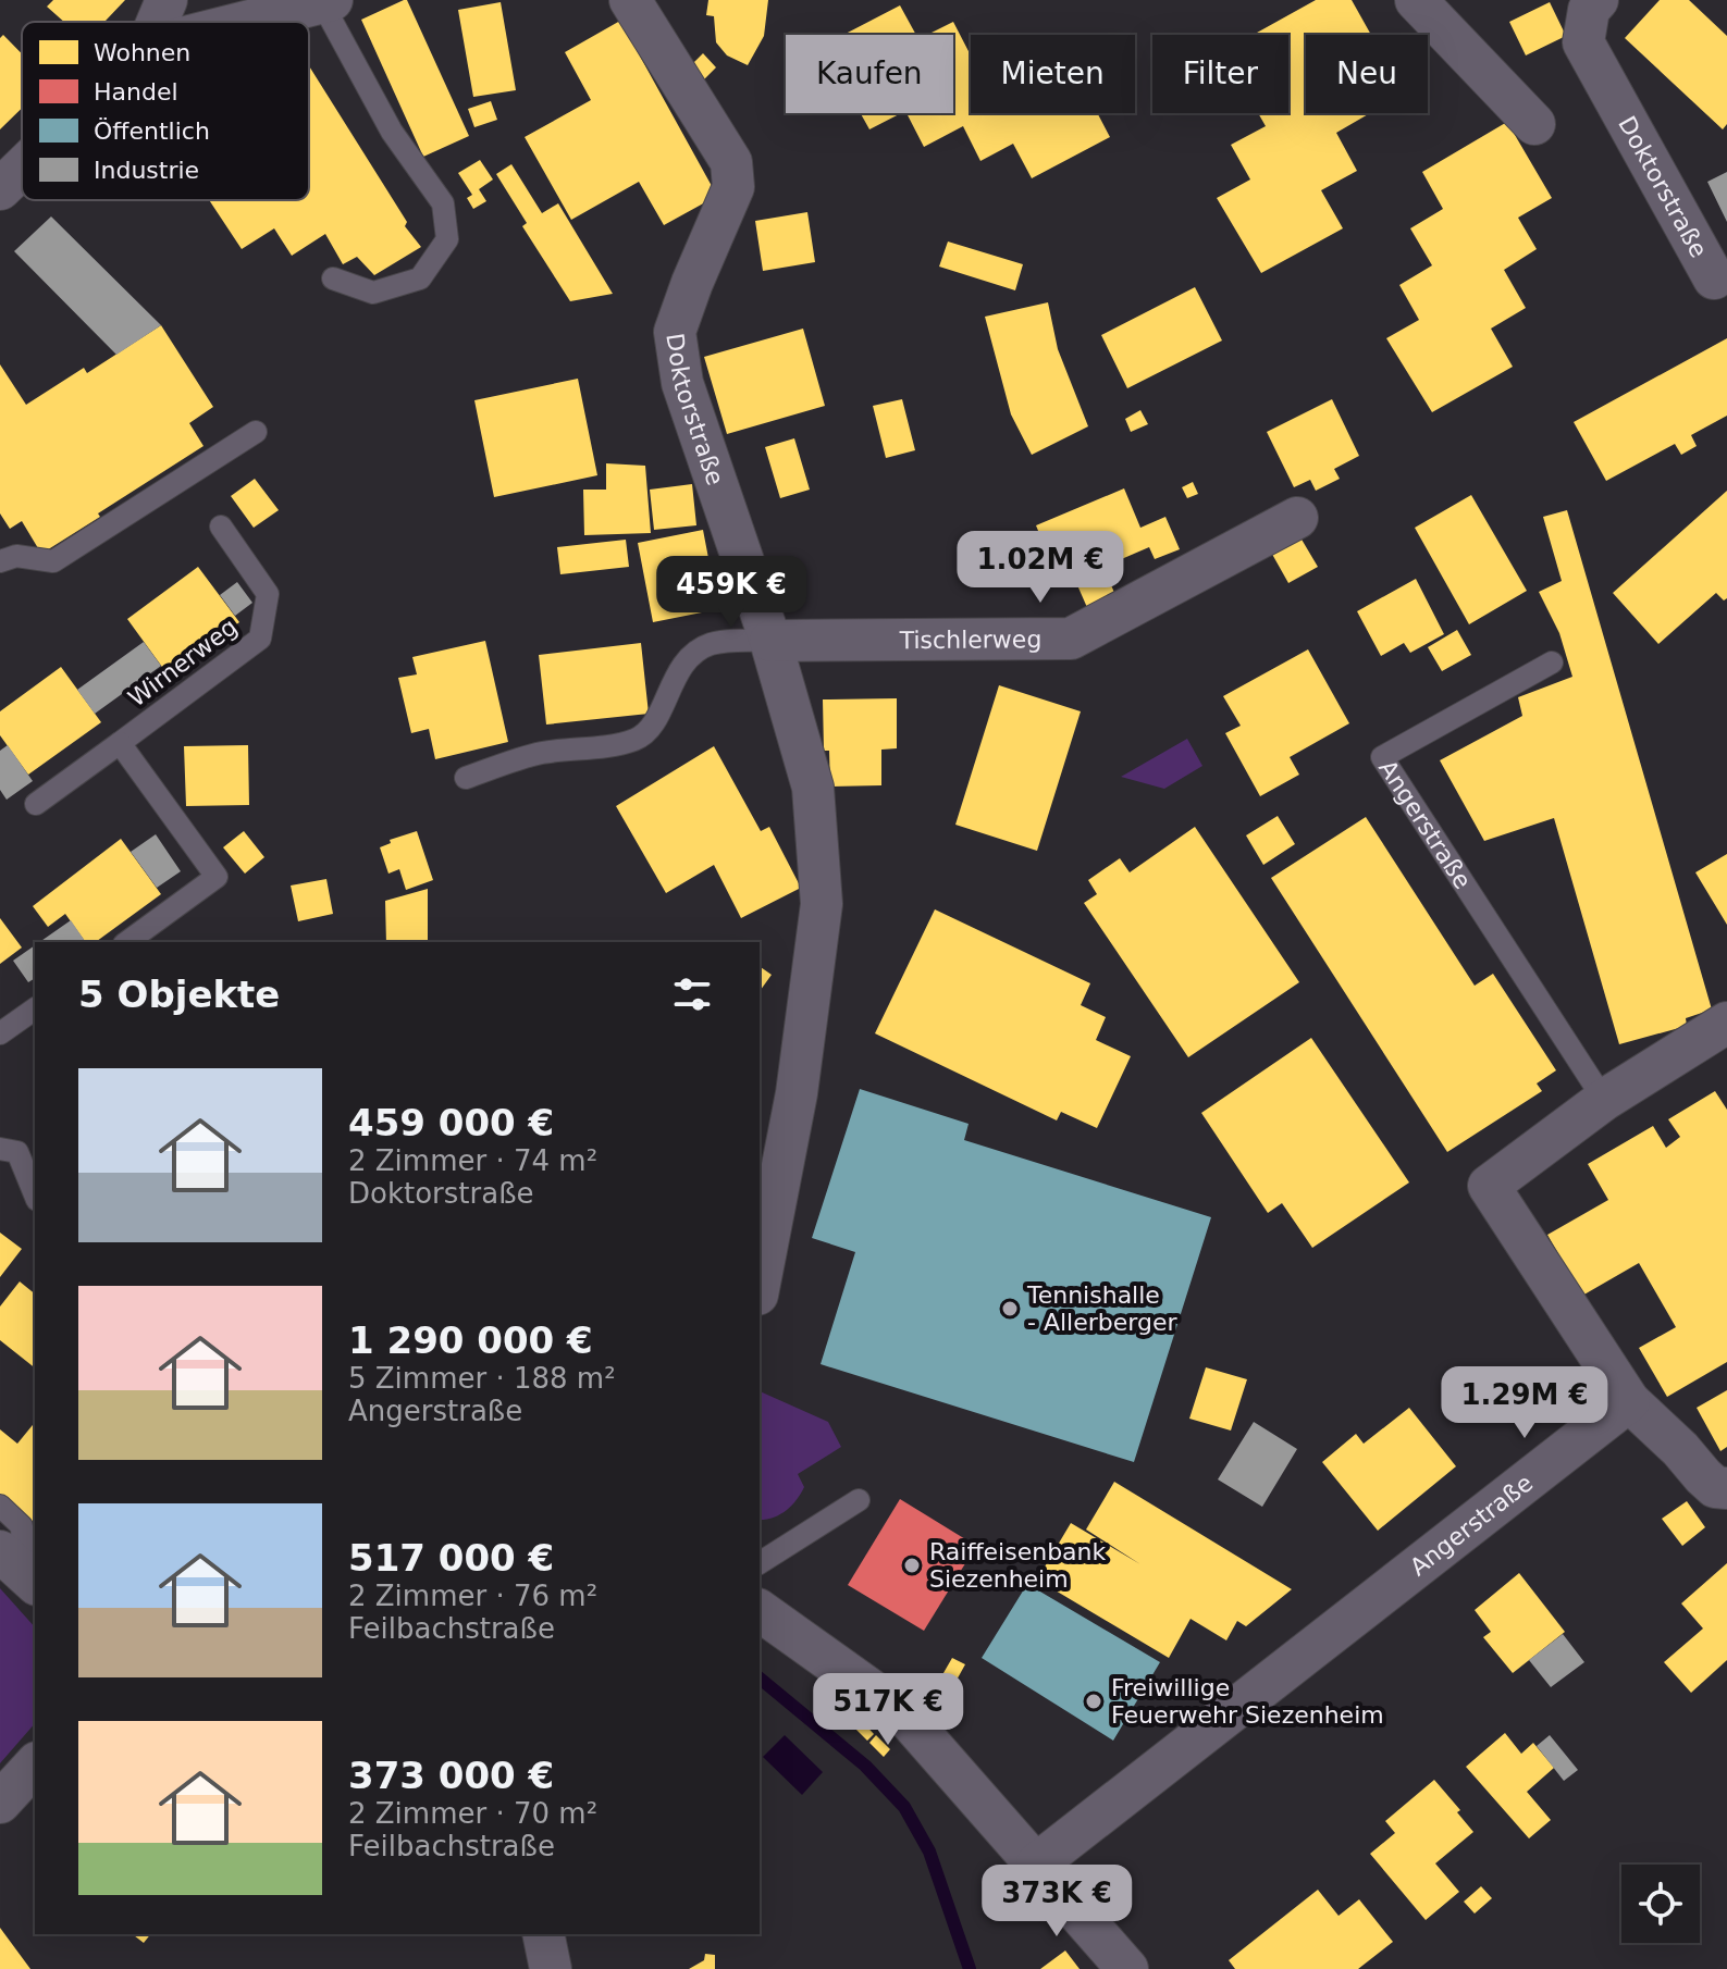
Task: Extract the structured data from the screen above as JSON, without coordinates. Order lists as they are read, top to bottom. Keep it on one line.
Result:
{"streets":{"street":["Doktorstraße","Tischlerweg","Angerstraße"],"lane":["Wirnerweg"]},"crossings":[["Doktorstraße","Tischlerweg"]],"places":["Tennishalle - Allerberger","Raiffeisenbank Siezenheim","Freiwillige Feuerwehr Siezenheim"],"legend":["Wohnen","Handel","Öffentlich","Industrie"],"page":{"chip":["Kaufen","Mieten","Filter","Neu"],"price":["1.02M €","459K €","1.29M €","517K €","373K €"],"heading":"5 Objekte","list":[{"name":"459 000 €","note":"2 Zimmer · 74 m² · Doktorstraße"},{"name":"1 290 000 €","note":"5 Zimmer · 188 m² · Angerstraße"},{"name":"517 000 €","note":"2 Zimmer · 76 m² · Feilbachstraße"},{"name":"373 000 €","note":"2 Zimmer · 70 m² · Feilbachstraße"}]}}
